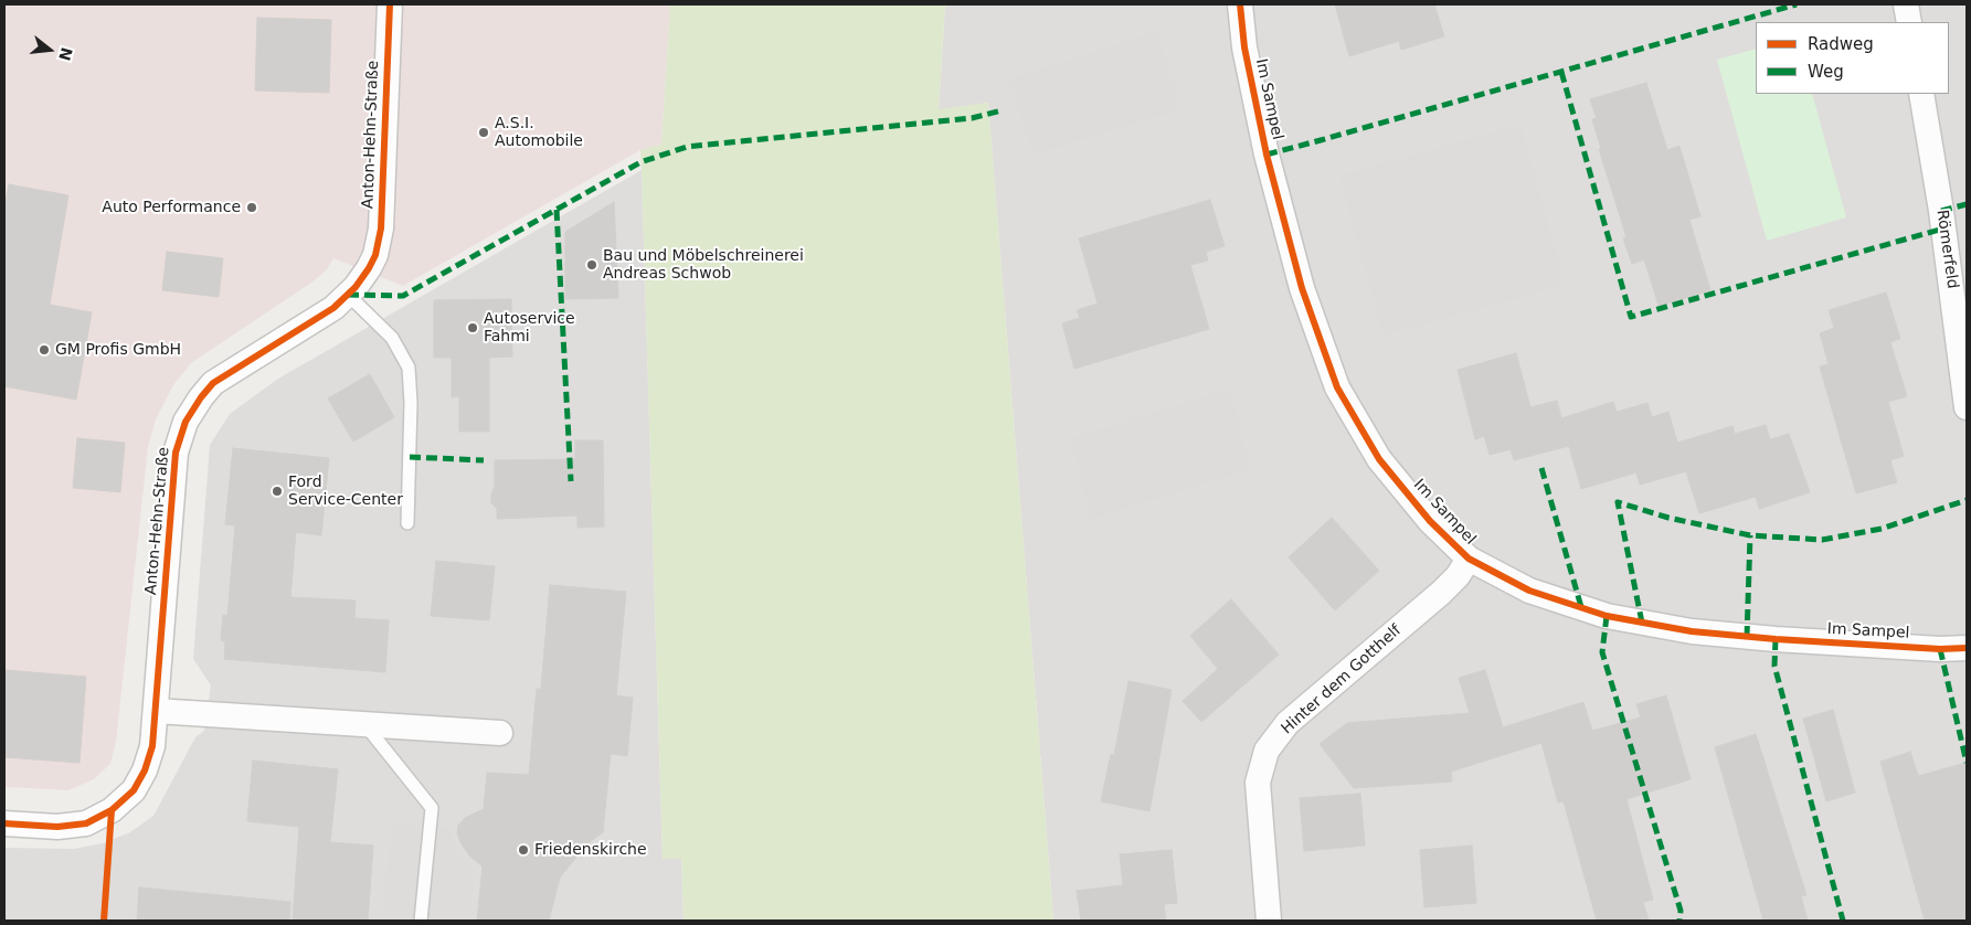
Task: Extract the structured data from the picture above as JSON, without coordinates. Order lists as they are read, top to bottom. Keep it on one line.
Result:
{"streets":{"street":["Im Sampel","Anton-Hehn-Straße","Römerfeld","Hinter dem Gotthelf"]},"crossings":[["Im Sampel","Hinter dem Gotthelf"]],"places":["A.S.I. Automobile","Auto Performance","Bau und Möbelschreinerei Andreas Schwob","Autoservice Fahmi","GM Profis GmbH","Ford Service-Center","Friedenskirche"],"legend":["Radweg","Weg"],"north":"right"}
